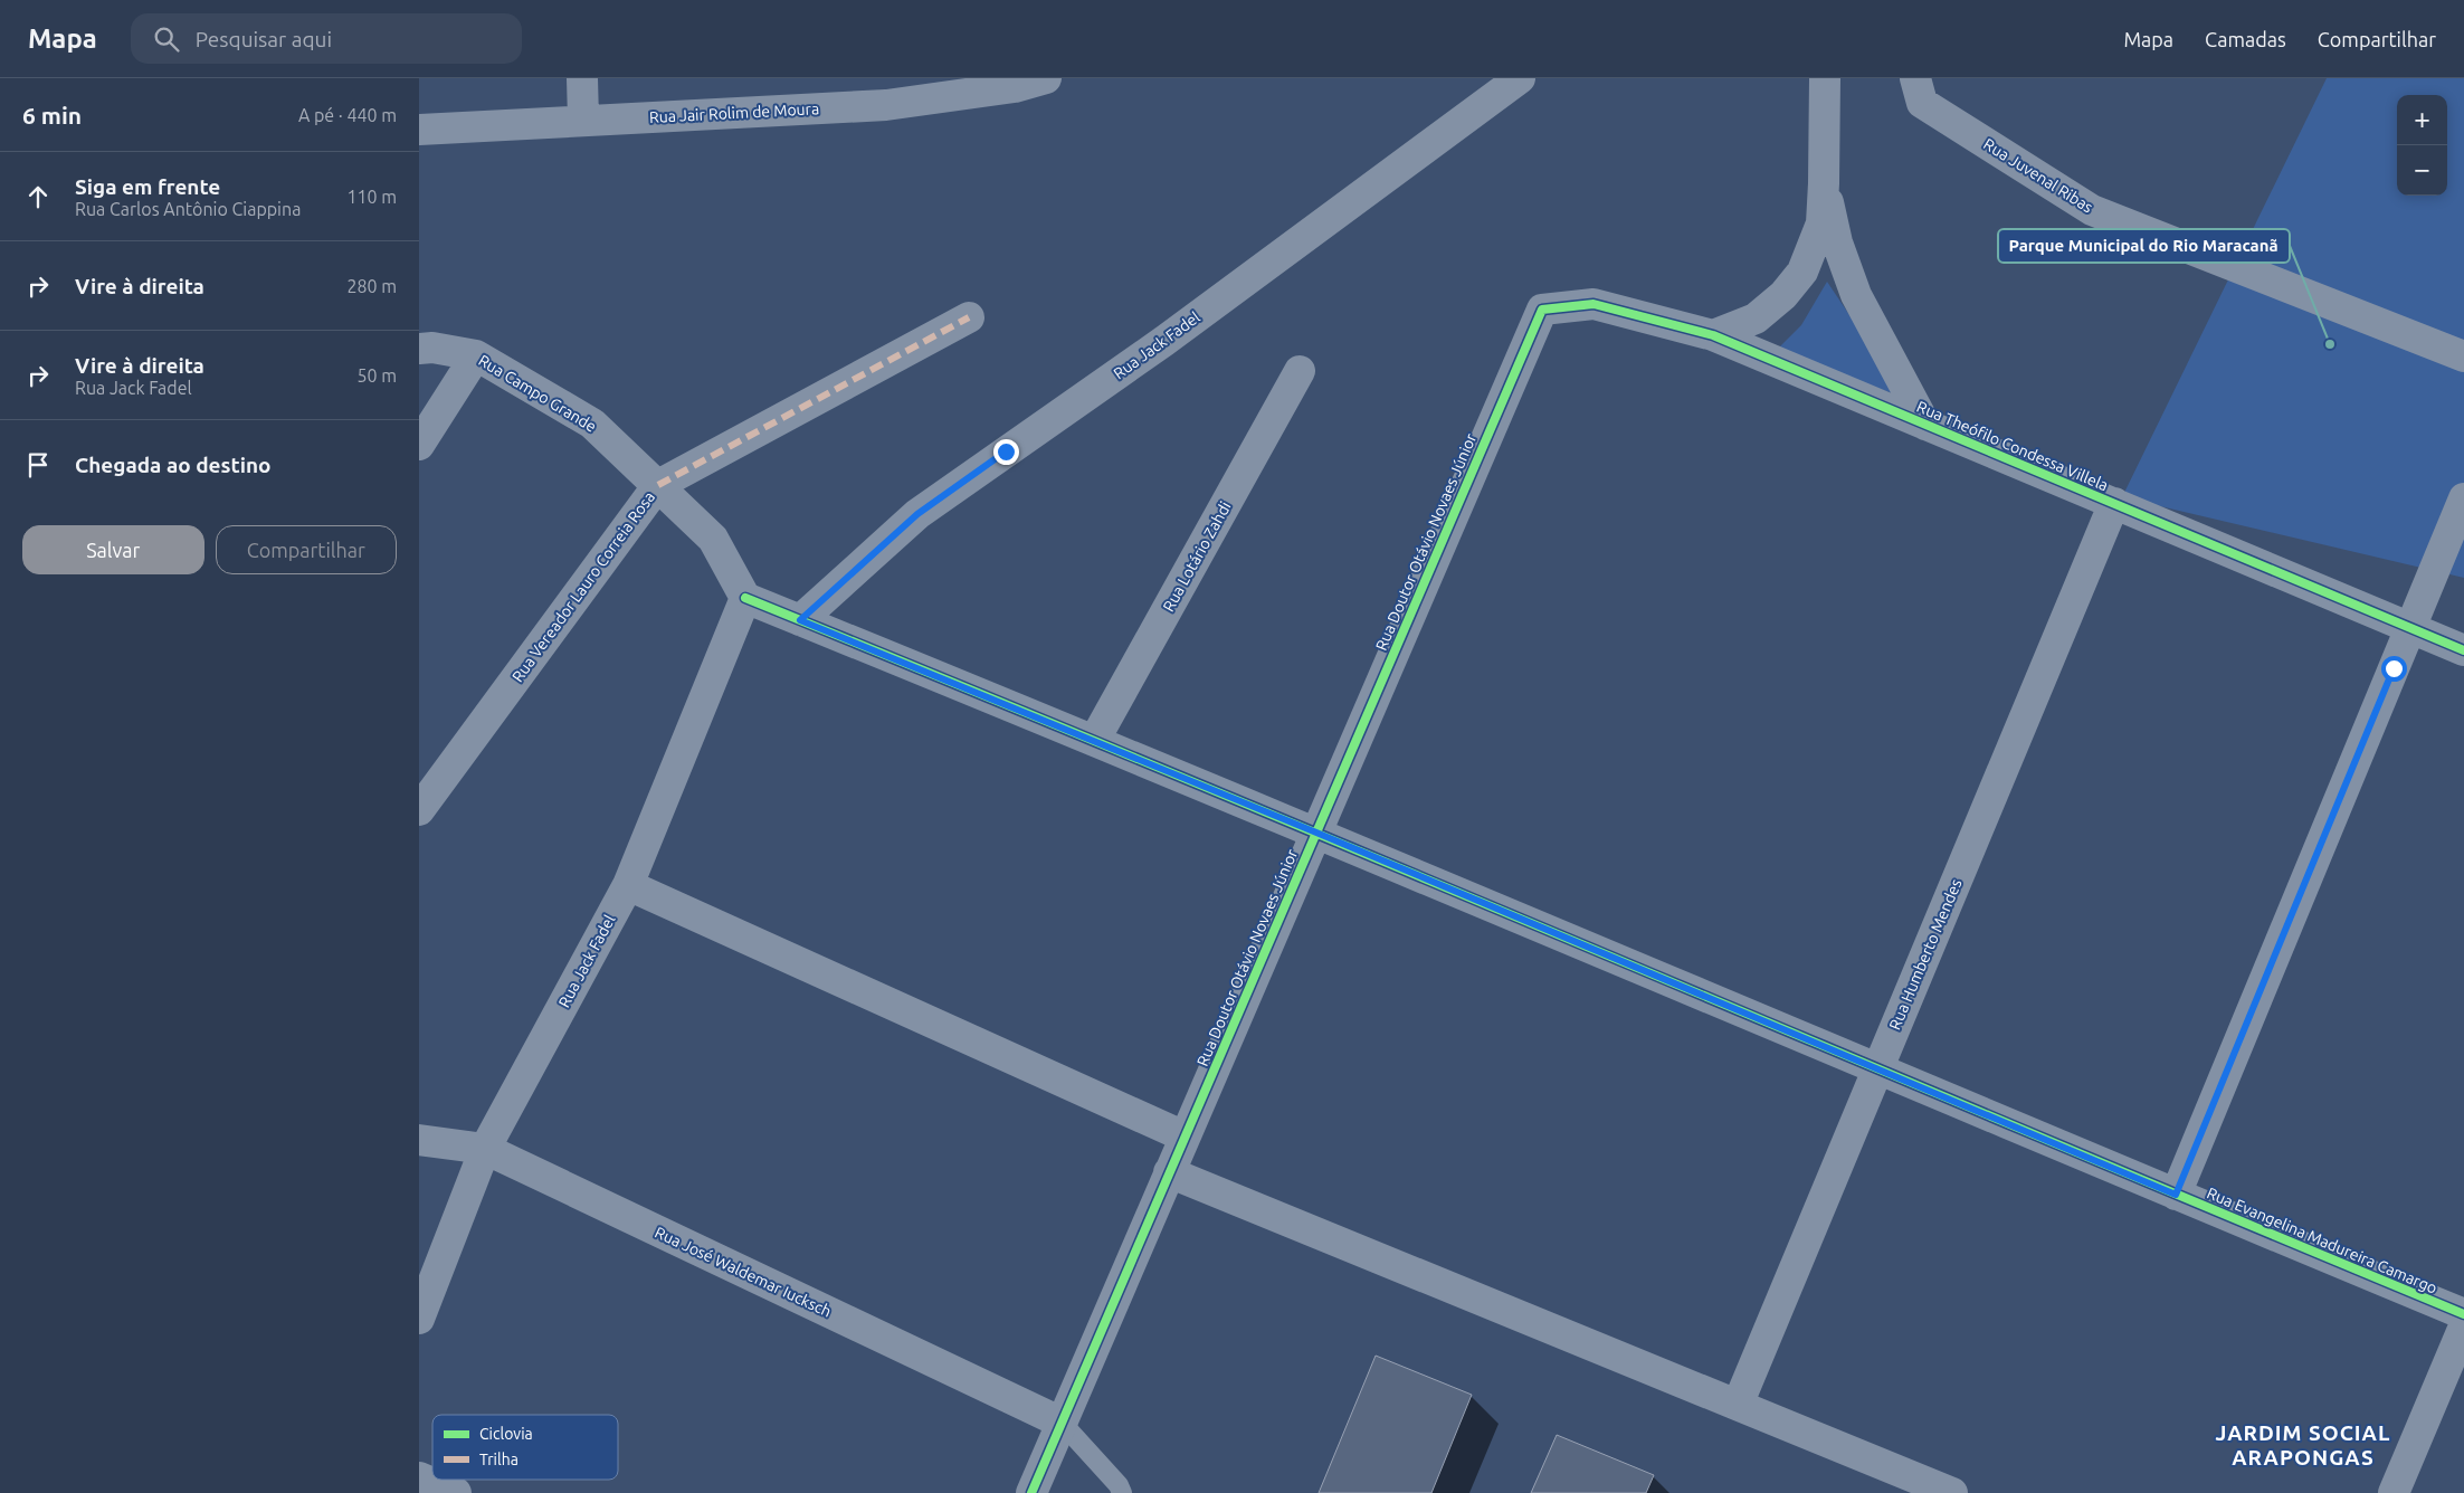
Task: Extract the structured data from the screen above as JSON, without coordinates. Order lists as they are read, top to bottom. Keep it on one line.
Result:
{"streets":{"street":["Rua Jair Rolim de Moura","Rua Juvenal Ribas","Rua Jack Fadel","Rua Campo Grande","Rua Theófilo Condessa Villela","Rua Doutor Otávio Novaes Júnior","Rua Lotário Zahdi","Rua Vereador Lauro Correia Rosa","Rua Humberto Mendes","Rua Evangelina Madureira Camargo","Rua José Waldemar Iucksch"]},"crossings":[["Rua Jack Fadel","Rua Campo Grande"],["Rua Jack Fadel","Rua Evangelina Madureira Camargo"],["Rua Jack Fadel","Rua José Waldemar Iucksch"],["Rua Campo Grande","Rua Vereador Lauro Correia Rosa"],["Rua Campo Grande","Rua Evangelina Madureira Camargo"],["Rua Theófilo Condessa Villela","Rua Doutor Otávio Novaes Júnior"],["Rua Theófilo Condessa Villela","Rua Humberto Mendes"],["Rua Doutor Otávio Novaes Júnior","Rua Evangelina Madureira Camargo"],["Rua Doutor Otávio Novaes Júnior","Rua José Waldemar Iucksch"],["Rua Lotário Zahdi","Rua Evangelina Madureira Camargo"],["Rua Humberto Mendes","Rua Evangelina Madureira Camargo"]],"districts":["JARDIM SOCIAL ARAPONGAS"],"places":["Parque Municipal do Rio Maracanã"],"legend":["Ciclovia","Trilha"],"page":{"header":"Mapa","search":"Pesquisar aqui","nav":["Mapa","Camadas","Compartilhar"],"heading":["6 min","A pé · 440 m"],"map_buttons":["+","−"],"list":[["Siga em frente","Rua Carlos Antônio Ciappina","110 m"],["Vire à direita","280 m"],["Vire à direita","Rua Jack Fadel","50 m"],"Chegada ao destino"],"buttons":["Salvar","Compartilhar"]}}
